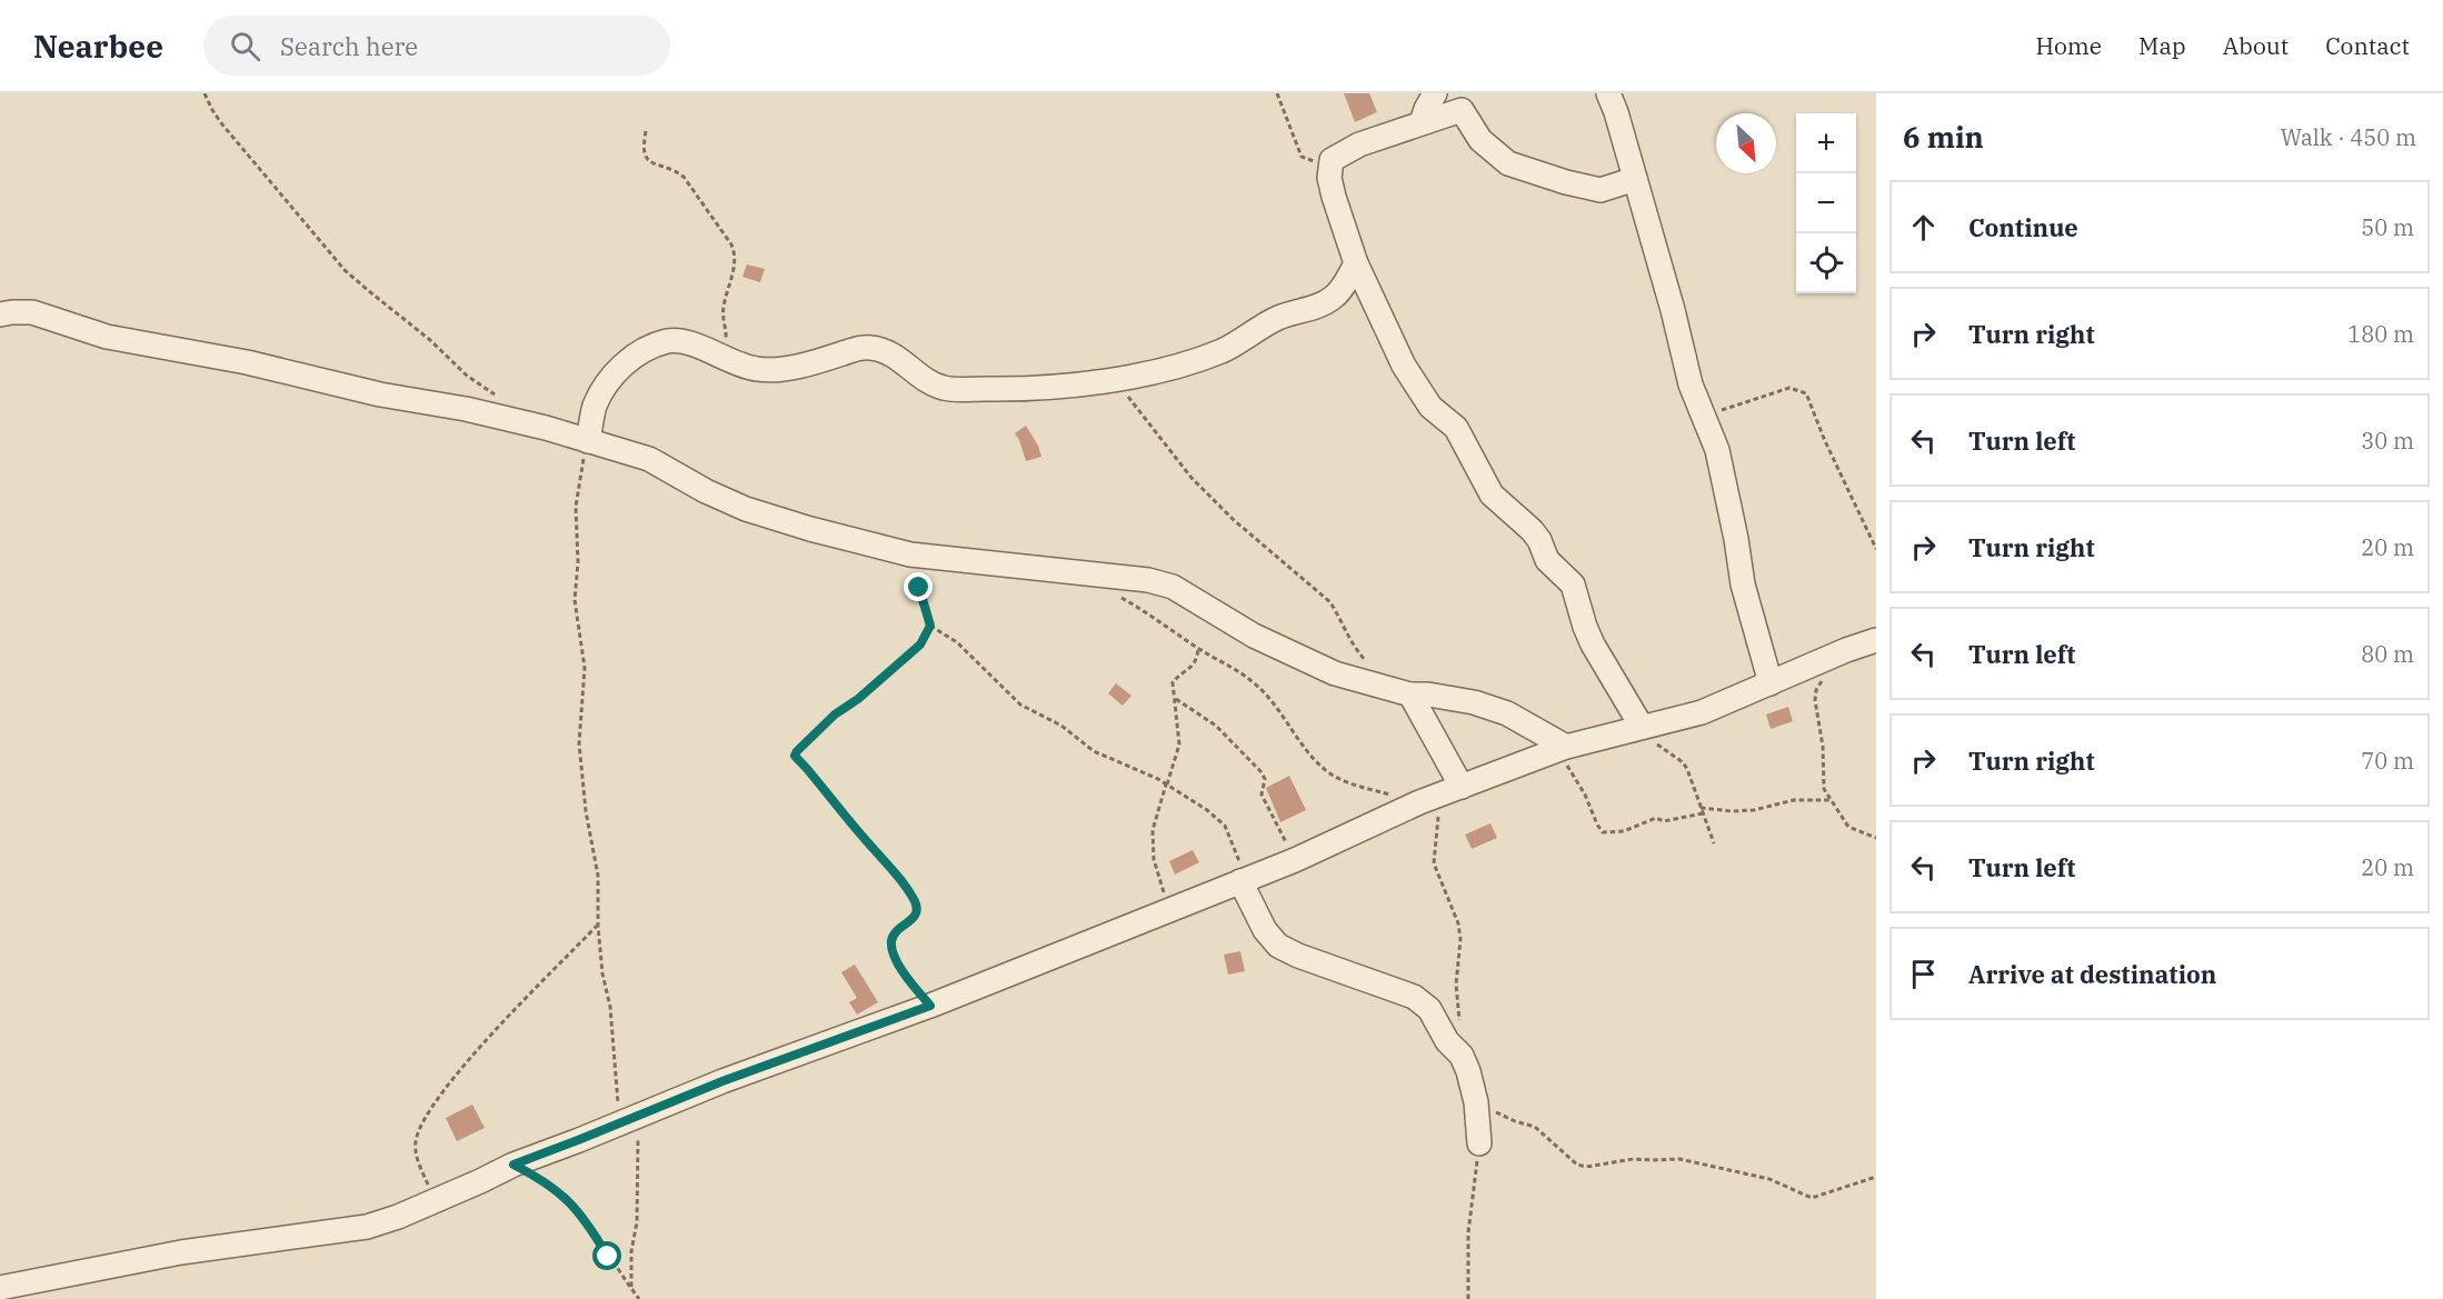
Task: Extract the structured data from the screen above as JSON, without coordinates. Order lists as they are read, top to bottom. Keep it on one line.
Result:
{"north":"bottom right","page":{"header":"Nearbee","search":"Search here","nav":["Home","Map","About","Contact"],"heading":["6 min","Walk · 450 m"],"map_buttons":["+","−"],"list":[["Continue","50 m"],["Turn right","180 m"],["Turn left","30 m"],["Turn right","20 m"],["Turn left","80 m"],["Turn right","70 m"],["Turn left","20 m"],"Arrive at destination"]}}
